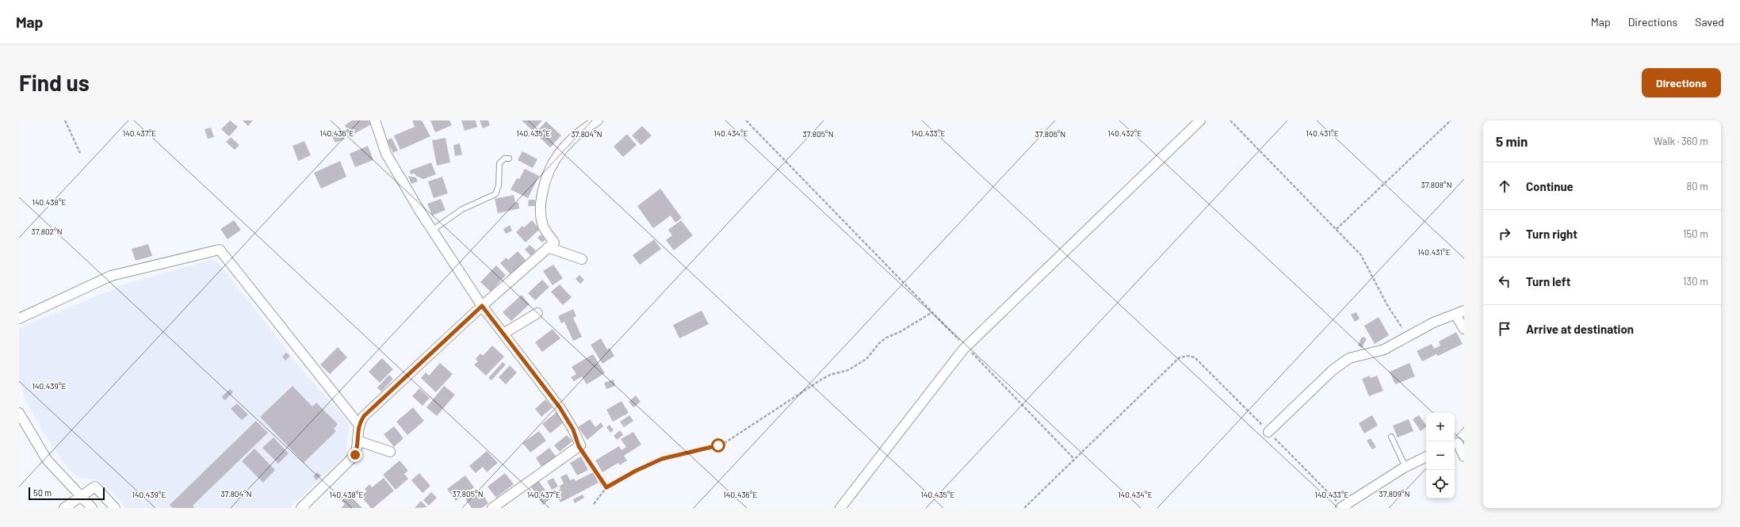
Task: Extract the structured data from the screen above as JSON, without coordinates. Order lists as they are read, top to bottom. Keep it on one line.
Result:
{"scale_bar":"50 m","page":{"header":"Map","nav":["Map","Directions","Saved"],"buttons":"Directions","title":"Find us","heading":["5 min","Walk · 360 m"],"list":[["Continue","80 m"],["Turn right","150 m"],["Turn left","130 m"],"Arrive at destination"],"map_buttons":["+","−"],"scale":"50 m"},"coordinates":["140.437°E","140.436°E","140.435°E","140.434°E","140.433°E","140.432°E","140.431°E","37.804°N","37.805°N","37.806°N","37.808°N","140.438°E","37.802°N","140.439°E","37.809°N"]}
